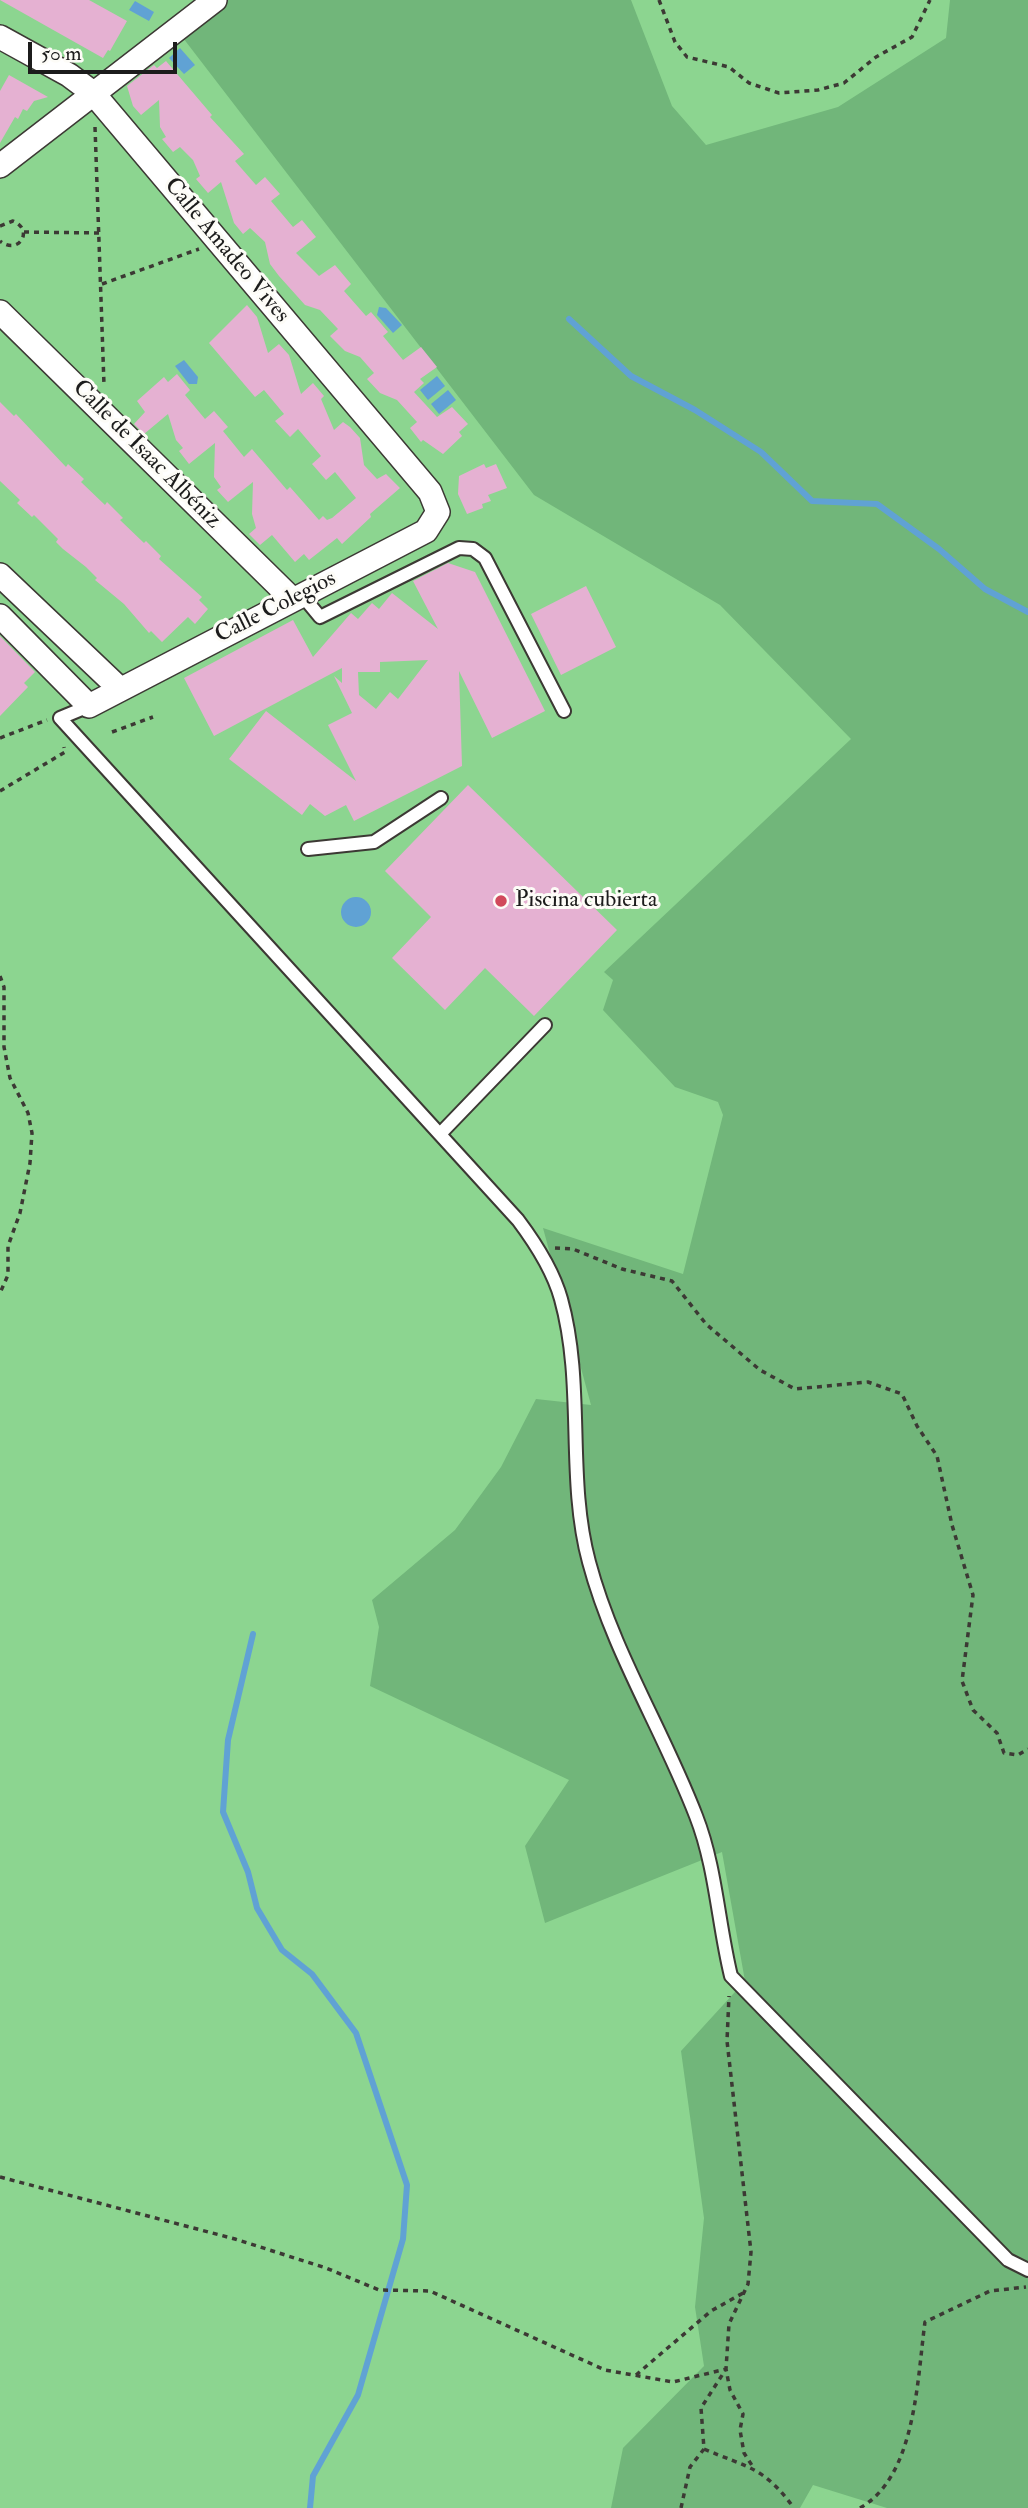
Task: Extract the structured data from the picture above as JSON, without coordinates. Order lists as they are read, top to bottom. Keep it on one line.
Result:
{"streets":{"street":["Calle Amadeo Vives","Calle de Isaac Albéniz","Calle Colegios"]},"crossings":[["Calle Amadeo Vives","Calle Colegios"],["Calle de Isaac Albéniz","Calle Colegios"]],"places":["Piscina cubierta"],"scale_bar":"50 m"}
